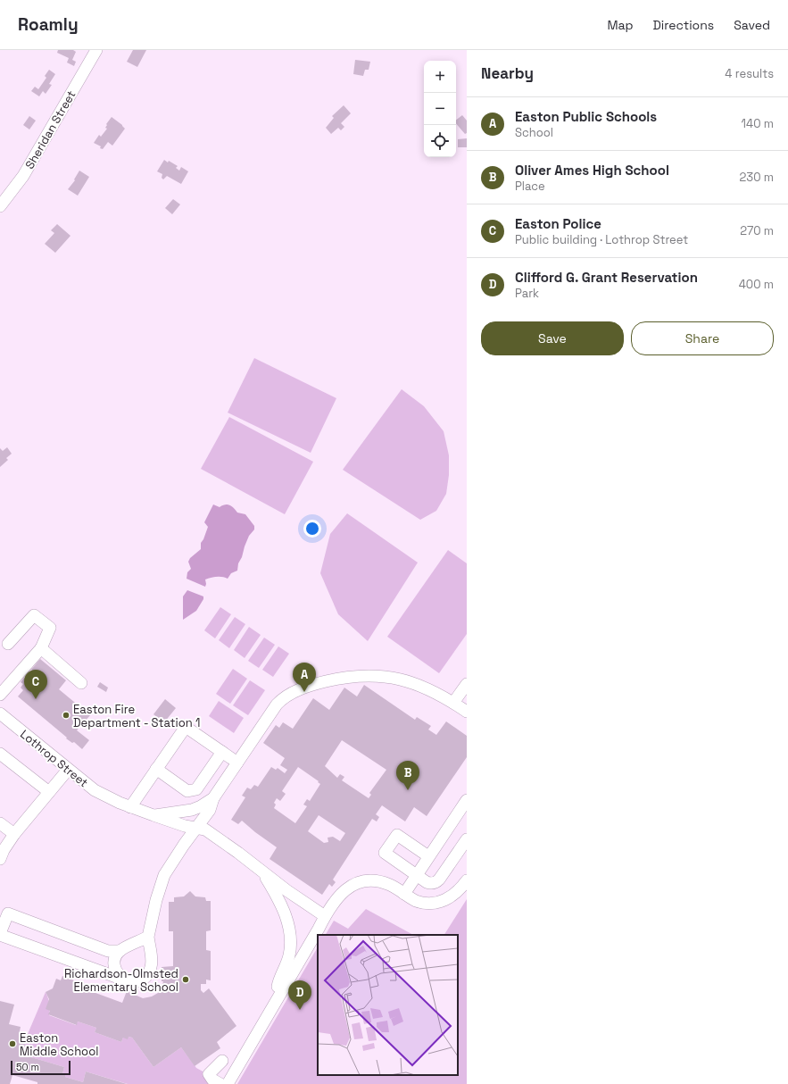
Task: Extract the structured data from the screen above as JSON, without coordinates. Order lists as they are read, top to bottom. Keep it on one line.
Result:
{"streets":{"street":["Sheridan Street","Lothrop Street"]},"places":["Easton Fire Department - Station 1","Richardson-Olmsted Elementary School","Easton Middle School"],"scale_bar":"50 m","page":{"header":"Roamly","nav":["Map","Directions","Saved"],"heading":["Nearby","4 results"],"map_buttons":["+","−"],"list":[{"mark":"A","name":"Easton Public Schools","note":"School","value":"140 m"},{"mark":"B","name":"Oliver Ames High School","note":"Place","value":"230 m"},{"mark":"C","name":"Easton Police","note":"Public building · Lothrop Street","value":"270 m"},{"mark":"D","name":"Clifford G. Grant Reservation","note":"Park","value":"400 m"}],"buttons":["Save","Share"],"pins":["A","C","B","D"],"scale":"50 m"}}
